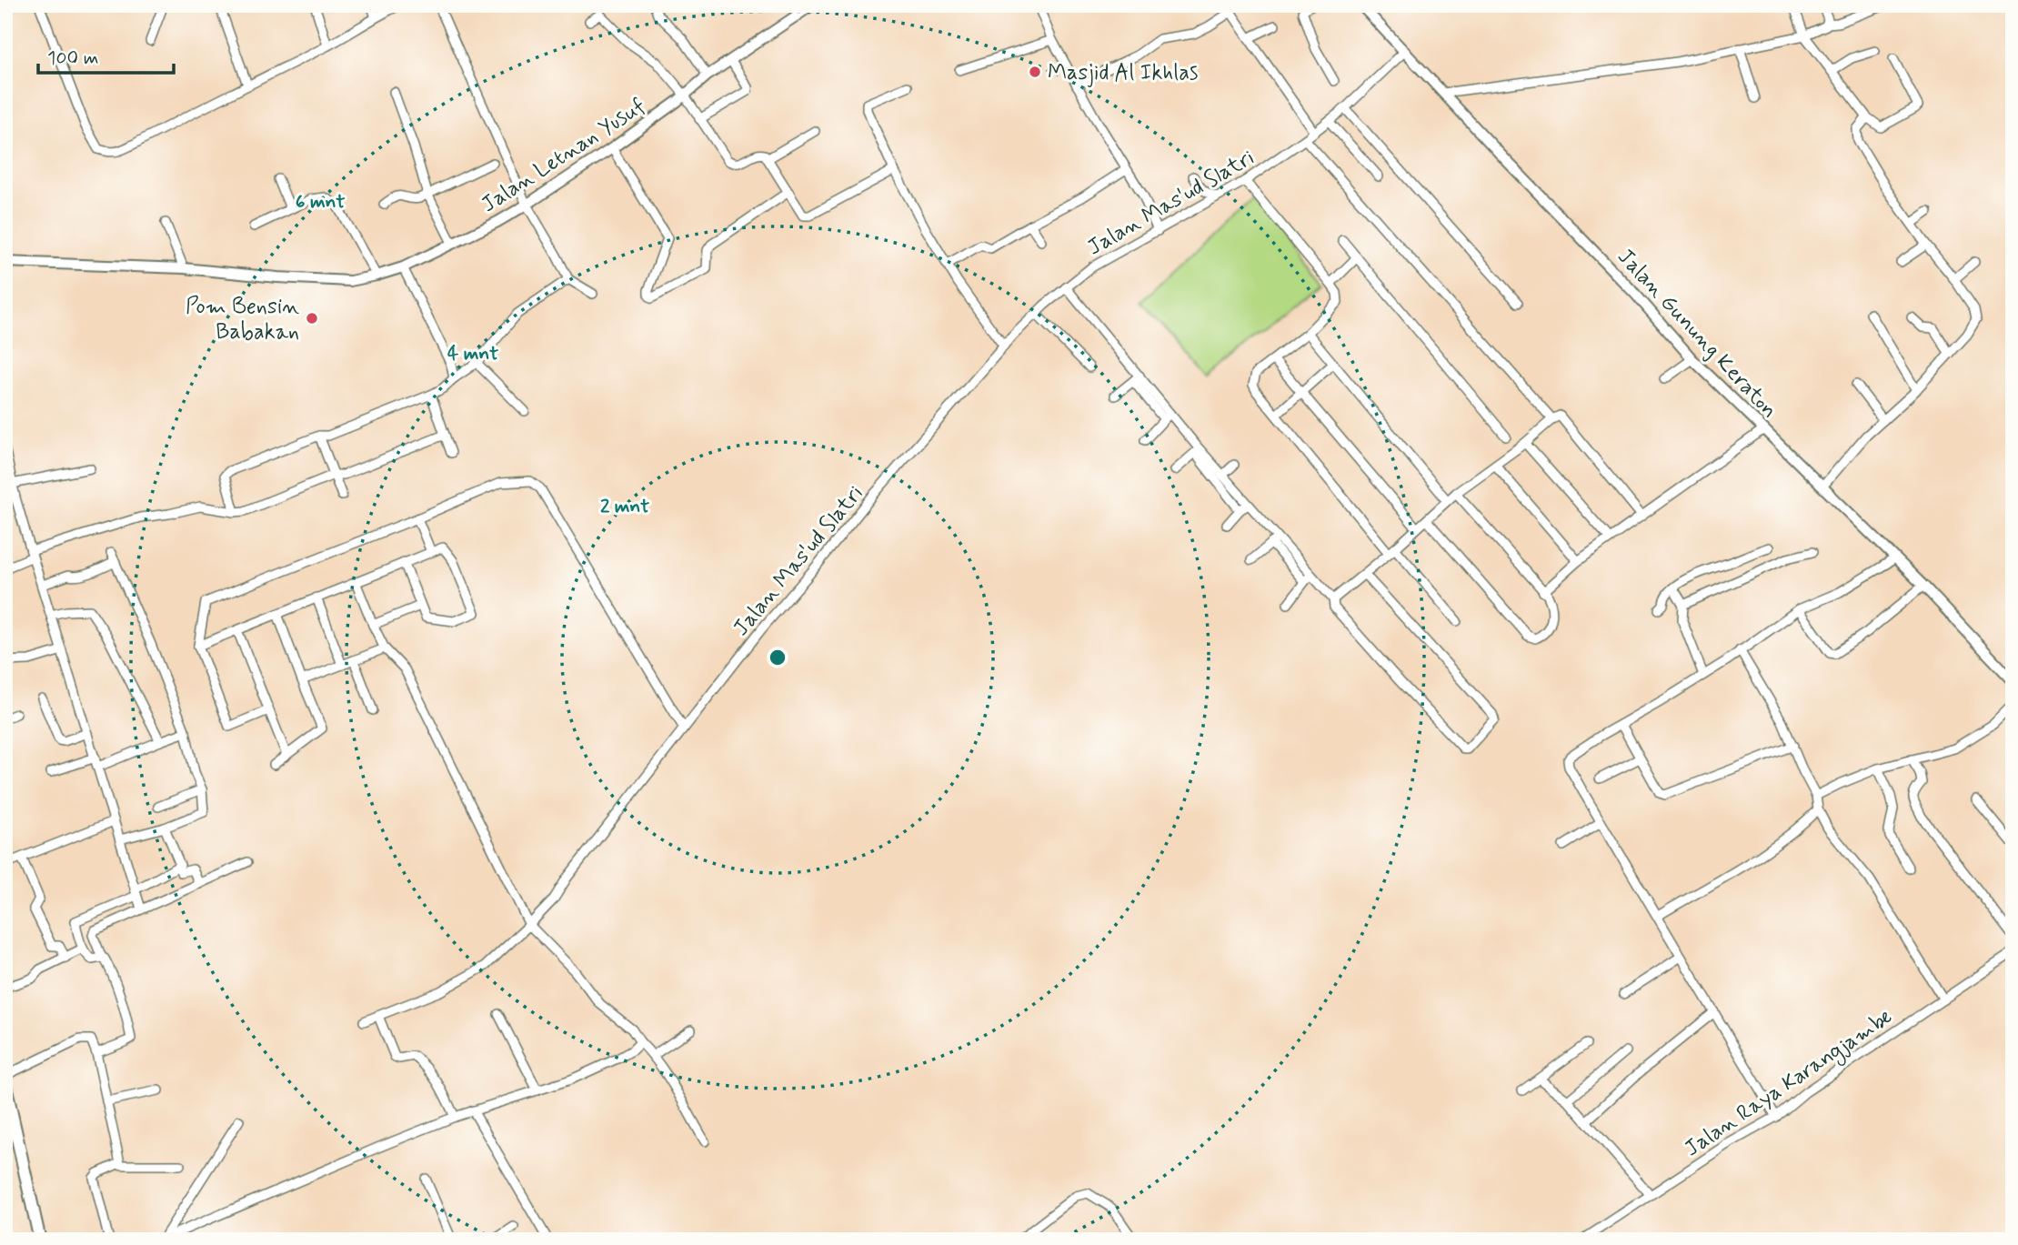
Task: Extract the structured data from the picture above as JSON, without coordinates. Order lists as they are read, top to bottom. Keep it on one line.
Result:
{"streets":{"street":["Jalan Letnan Yusuf","Jalan Mas'ud Slatri","Jalan Gunung Keraton","Jalan Raya Karangjambe"]},"crossings":[["Jalan Mas'ud Slatri","Jalan Gunung Keraton"]],"places":["Masjid Al Ikhlas","Pom Bensin Babakan"],"scale_bar":"100 m","rings":["6 mnt","4 mnt","2 mnt"]}
